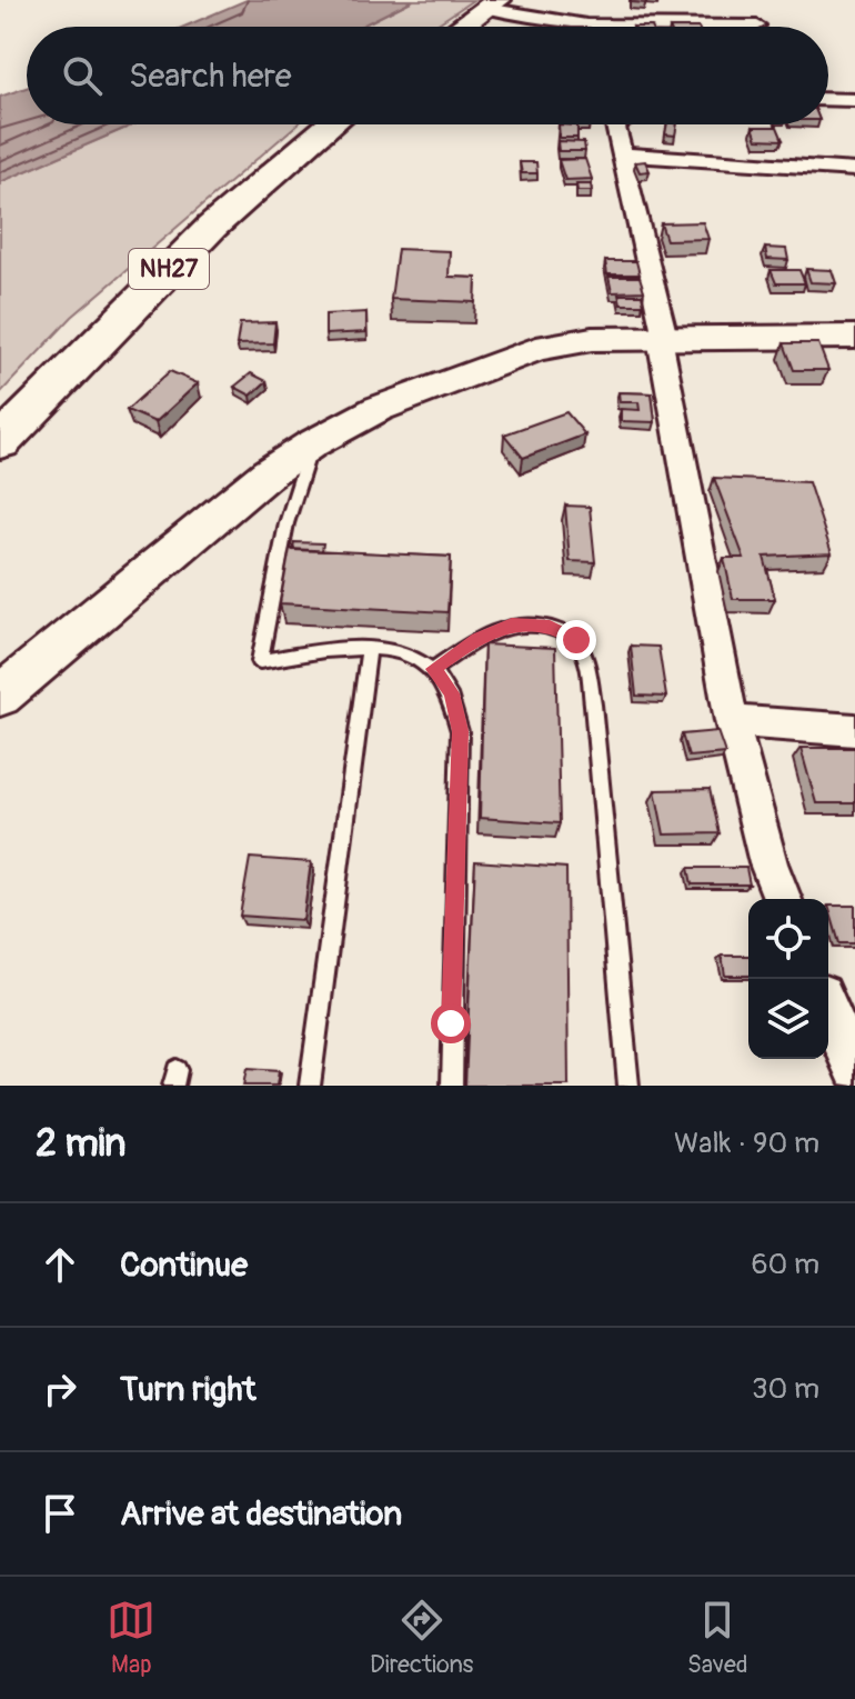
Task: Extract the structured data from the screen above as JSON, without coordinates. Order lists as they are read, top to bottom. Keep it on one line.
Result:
{"streets":{"highway":["NH27"]},"page":{"search":"Search here","heading":["2 min","Walk · 90 m"],"list":[["Continue","60 m"],["Turn right","30 m"],"Arrive at destination"],"nav":["Map","Directions","Saved"]}}
